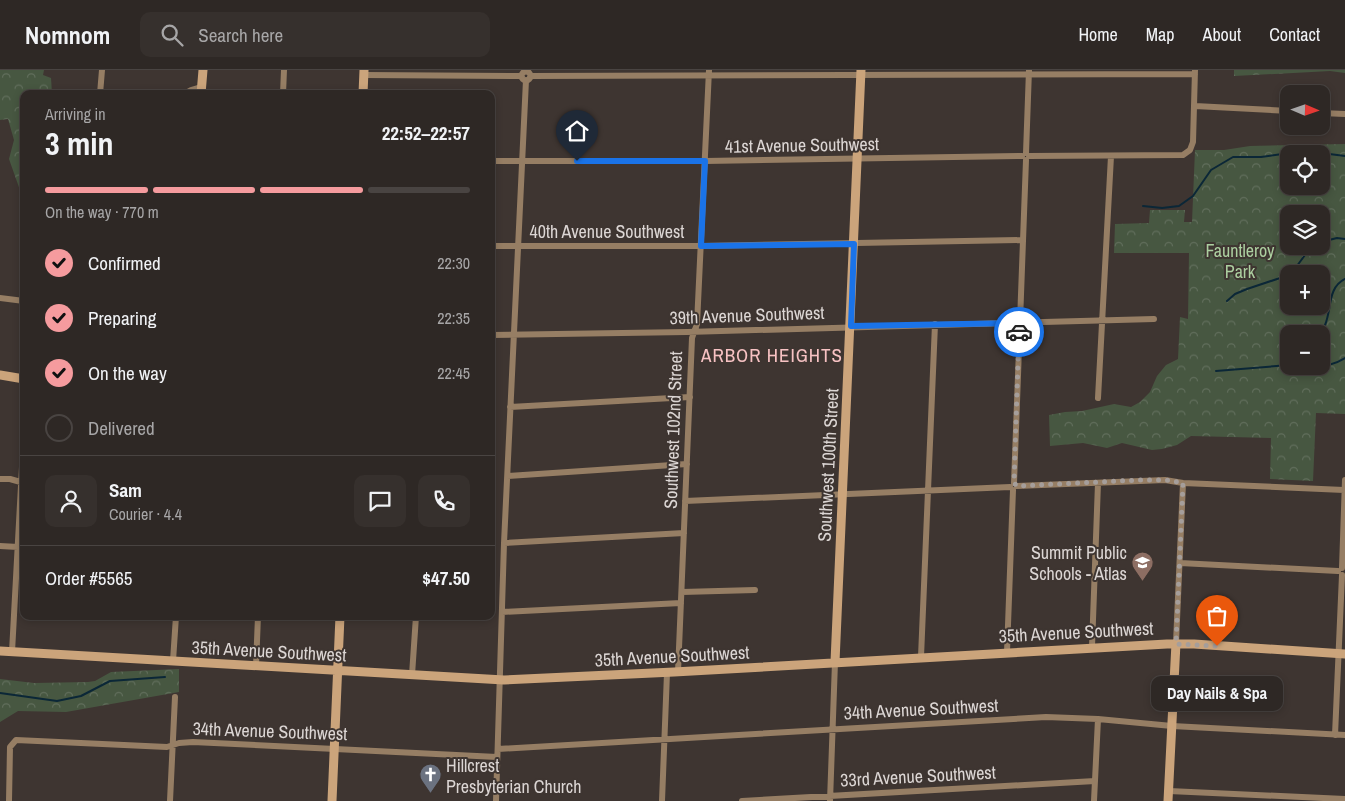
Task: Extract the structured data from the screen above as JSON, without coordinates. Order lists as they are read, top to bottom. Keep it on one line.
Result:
{"streets":{"street":["41st Avenue Southwest","40th Avenue Southwest","39th Avenue Southwest","Southwest 102nd Street","Southwest 100th Street","35th Avenue Southwest","34th Avenue Southwest","33rd Avenue Southwest"]},"crossings":[["41st Avenue Southwest","Southwest 102nd Street"],["41st Avenue Southwest","Southwest 100th Street"],["40th Avenue Southwest","Southwest 102nd Street"],["40th Avenue Southwest","Southwest 100th Street"],["39th Avenue Southwest","Southwest 102nd Street"],["39th Avenue Southwest","Southwest 100th Street"],["Southwest 102nd Street","35th Avenue Southwest"],["Southwest 100th Street","35th Avenue Southwest"],["Southwest 100th Street","34th Avenue Southwest"],["Southwest 100th Street","33rd Avenue Southwest"]],"districts":["ARBOR HEIGHTS"],"parks":["Fauntleroy Park"],"places":{"school or university":["Summit Public Schools - Atlas"],"other":["Day Nails & Spa"],"church":["Hillcrest Presbyterian Church"]},"north":"right","page":{"header":"Nomnom","search":"Search here","nav":["Home","Map","About","Contact"],"map_buttons":["+","−"],"heading":["3 min","Arriving in","22:52–22:57"],"panel":["Sam","Courier · 4.4","Order #5565","$47.50"],"bar":"On the way · 770 m","list":[["Confirmed","22:30"],["Preparing","22:35"],["On the way","22:45"],"Delivered"],"bubble":"Day Nails & Spa"}}
